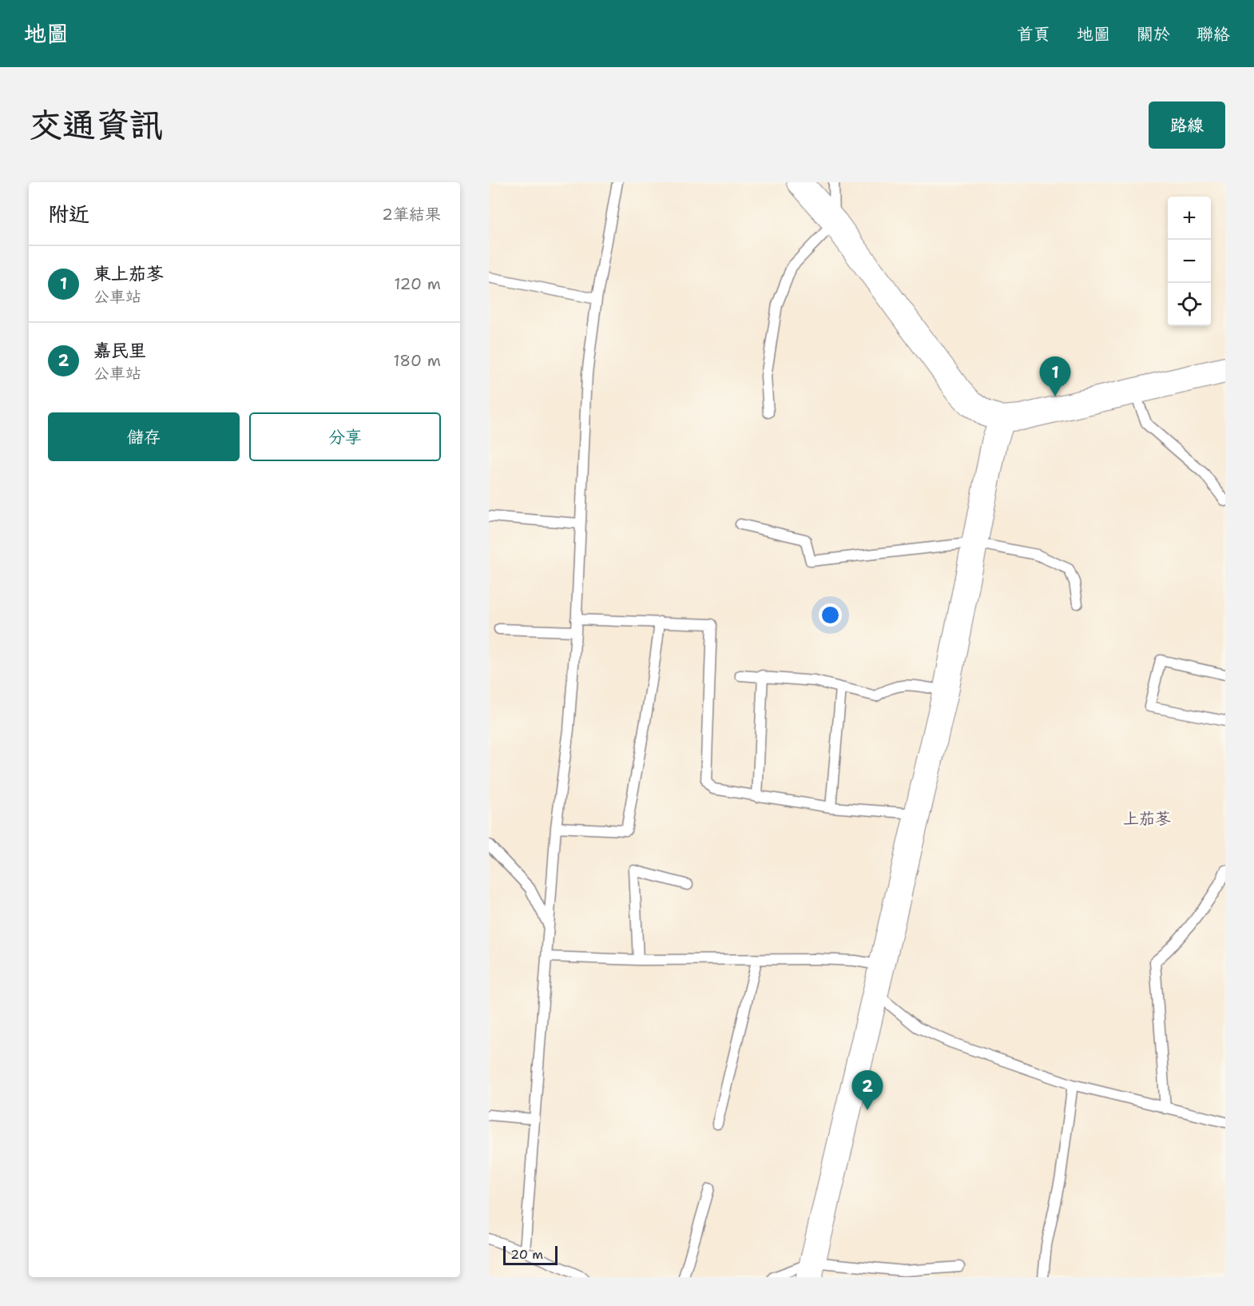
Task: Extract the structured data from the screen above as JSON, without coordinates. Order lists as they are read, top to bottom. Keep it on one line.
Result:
{"districts":["上茄苳"],"scale_bar":"20 m","page":{"header":"地圖","nav":["首頁","地圖","關於","聯絡"],"buttons":["路線",["儲存","分享"]],"title":"交通資訊","heading":["附近","2筆結果"],"map_buttons":["+","−"],"list":[{"mark":"1","name":"東上茄苳","note":"公車站","value":"120 m"},{"mark":"2","name":"嘉民里","note":"公車站","value":"180 m"}],"pins":["1","2"],"scale":"20 m"}}
